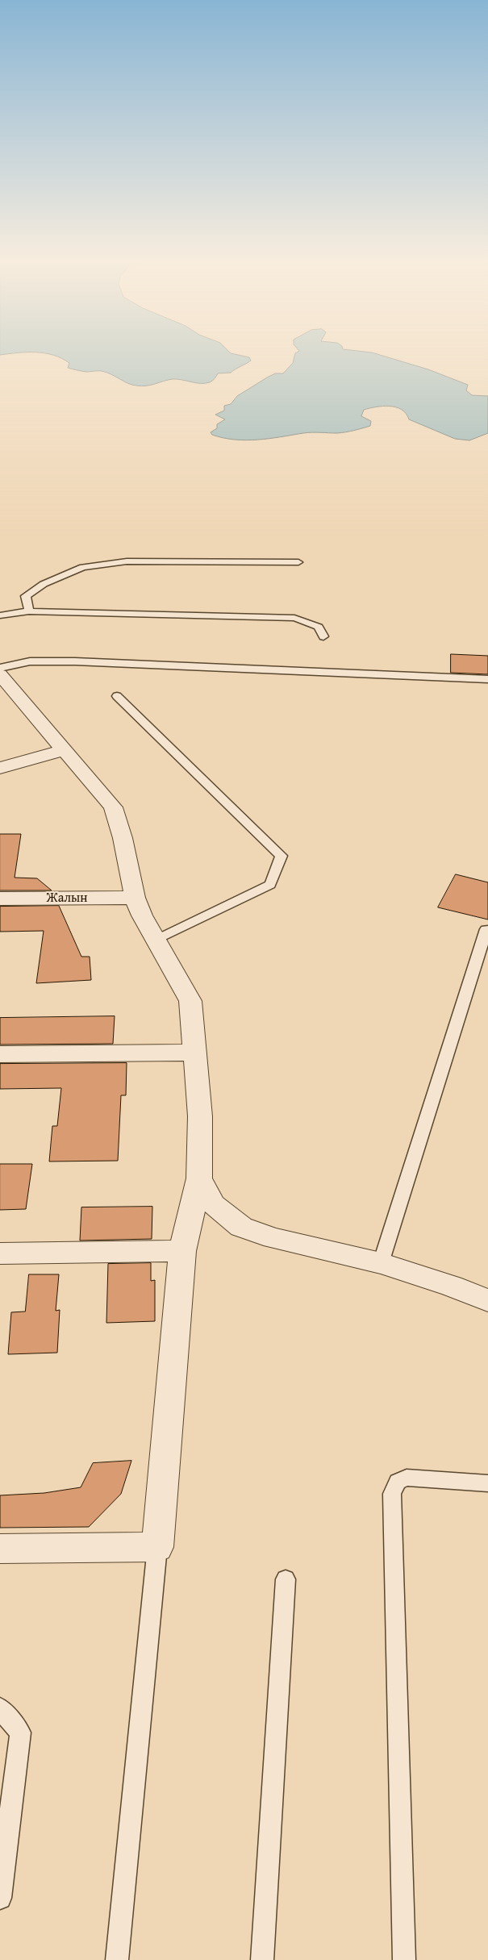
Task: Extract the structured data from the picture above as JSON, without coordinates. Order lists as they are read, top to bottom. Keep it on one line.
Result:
{"streets":{"street":["Жалын"]}}
